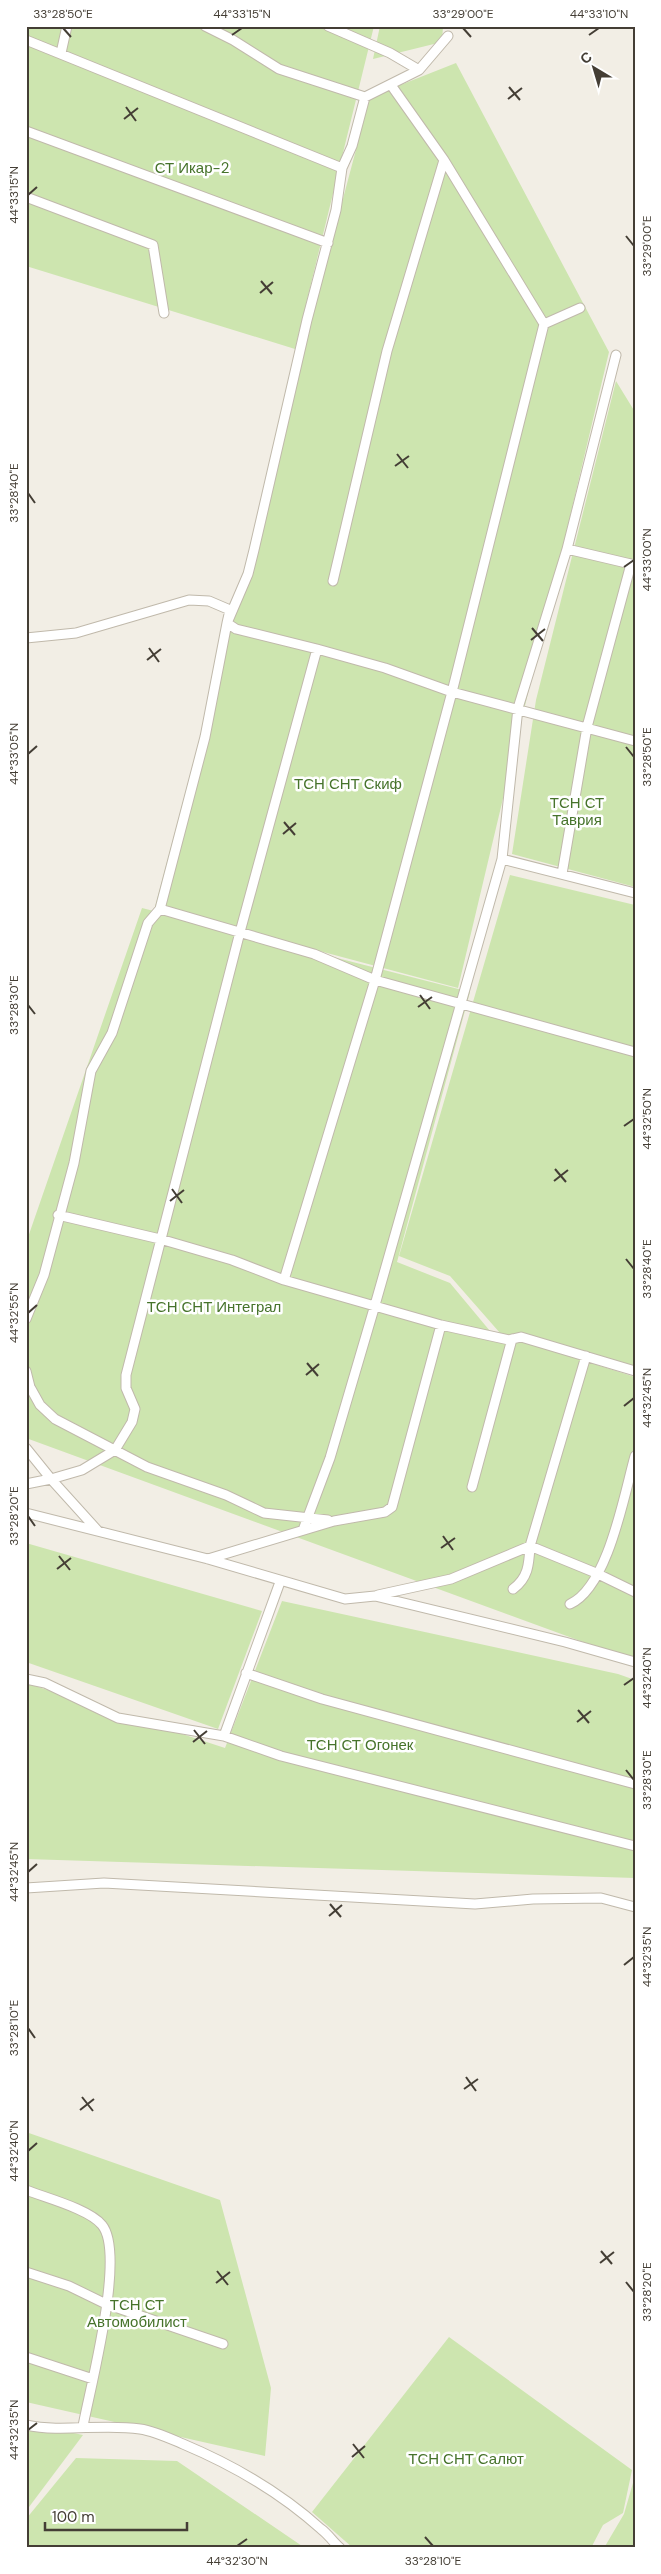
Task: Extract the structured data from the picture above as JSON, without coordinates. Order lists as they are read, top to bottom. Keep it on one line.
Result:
{"parks":["СТ Икар-2","ТСН СНТ Скиф","ТСН СТ Таврия","ТСН СНТ Интеграл","ТСН СТ Огонек","ТСН СТ Автомобилист","ТСН СНТ Салют"],"scale_bar":"100 m","north":"top left","coordinates":["33°28'50\"E","44°33'15\"N","33°29'00\"E","44°33'10\"N","33°28'40\"E","44°33'00\"N","44°33'05\"N","33°28'30\"E","44°32'50\"N","44°32'55\"N","44°32'45\"N","33°28'20\"E","44°32'40\"N","44°32'35\"N","33°28'10\"E","44°32'30\"N"]}
